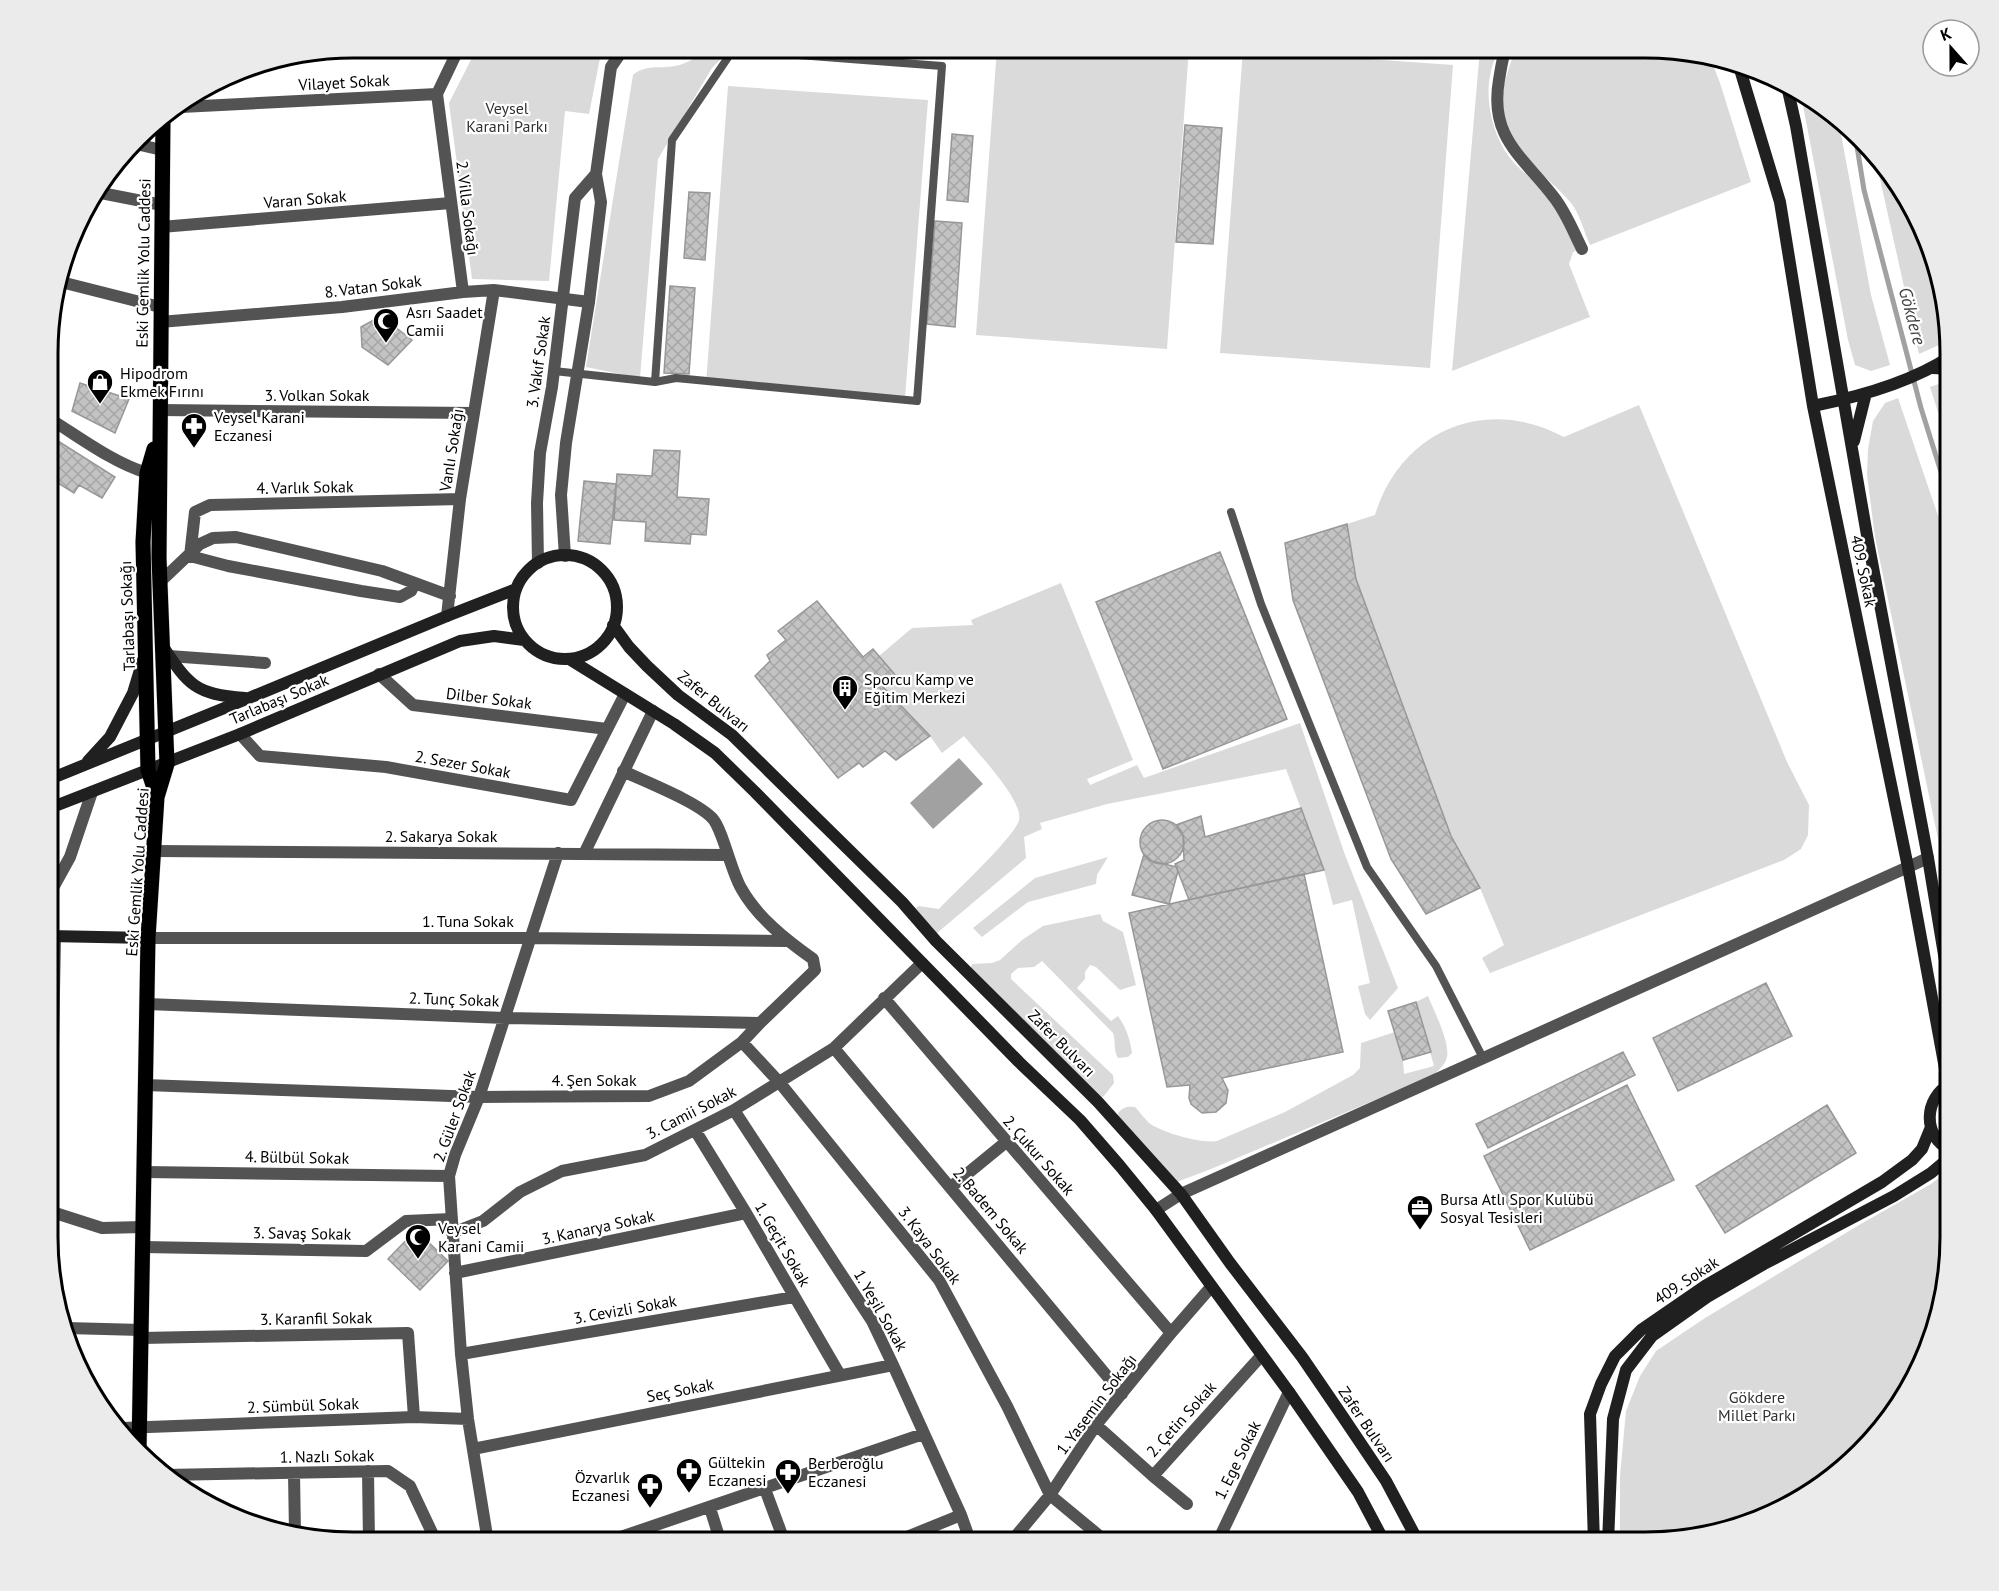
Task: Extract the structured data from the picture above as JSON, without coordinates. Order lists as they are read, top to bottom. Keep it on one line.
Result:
{"streets":{"main road":["Eski Gemlik Yolu Caddesi","409. Sokak","Tarlabaşı Sokağı","Tarlabaşı Sokak","Zafer Bulvarı"],"street":["Vilayet Sokak","Varan Sokak","2. Villa Sokağı","8. Vatan Sokak","3. Vakıf Sokak","3. Volkan Sokak","Vanlı Sokağı","4. Varlık Sokak","Dilber Sokak","2. Sezer Sokak","2. Sakarya Sokak","1. Tuna Sokak","2. Tunç Sokak","4. Şen Sokak","3. Camii Sokak","2. Güler Sokak","2. Çukur Sokak","4. Bülbül Sokak","2. Badem Sokak","3. Kanarya Sokak","3. Savaş Sokak","1. Geçit Sokak","3. Kaya Sokak","3. Cevizli Sokak","1. Yeşil Sokak","3. Karanfil Sokak","Seç Sokak","1. Yasemin Sokağı","2. Sümbül Sokak","2. Çetin Sokak","1. Nazlı Sokak","1. Ege Sokak"]},"crossings":[["Vilayet Sokak","2. Villa Sokağı"],["Varan Sokak","2. Villa Sokağı"],["Varan Sokak","Eski Gemlik Yolu Caddesi"],["2. Villa Sokağı","8. Vatan Sokak"],["Eski Gemlik Yolu Caddesi","8. Vatan Sokak"],["Eski Gemlik Yolu Caddesi","3. Volkan Sokak"],["Eski Gemlik Yolu Caddesi","Tarlabaşı Sokağı"],["Eski Gemlik Yolu Caddesi","Tarlabaşı Sokak"],["Eski Gemlik Yolu Caddesi","2. Sakarya Sokak"],["Eski Gemlik Yolu Caddesi","1. Tuna Sokak"],["Eski Gemlik Yolu Caddesi","2. Tunç Sokak"],["Eski Gemlik Yolu Caddesi","4. Şen Sokak"],["Eski Gemlik Yolu Caddesi","4. Bülbül Sokak"],["Eski Gemlik Yolu Caddesi","3. Savaş Sokak"],["Eski Gemlik Yolu Caddesi","3. Karanfil Sokak"],["Eski Gemlik Yolu Caddesi","2. Sümbül Sokak"],["8. Vatan Sokak","3. Vakıf Sokak"],["8. Vatan Sokak","Vanlı Sokağı"],["3. Vakıf Sokak","Tarlabaşı Sokak"],["3. Vakıf Sokak","Zafer Bulvarı"],["3. Volkan Sokak","Vanlı Sokağı"],["Vanlı Sokağı","4. Varlık Sokak"],["Tarlabaşı Sokağı","Tarlabaşı Sokak"],["Dilber Sokak","Tarlabaşı Sokak"],["Dilber Sokak","2. Sezer Sokak"],["Tarlabaşı Sokak","Zafer Bulvarı"],["Tarlabaşı Sokak","2. Sezer Sokak"],["2. Sakarya Sokak","4. Şen Sokak"],["2. Sakarya Sokak","2. Güler Sokak"],["1. Tuna Sokak","4. Şen Sokak"],["1. Tuna Sokak","2. Güler Sokak"],["2. Tunç Sokak","4. Şen Sokak"],["2. Tunç Sokak","2. Güler Sokak"],["4. Şen Sokak","2. Güler Sokak"],["4. Şen Sokak","3. Kaya Sokak"],["3. Camii Sokak","2. Güler Sokak"],["3. Camii Sokak","1. Geçit Sokak"],["3. Camii Sokak","3. Kaya Sokak"],["3. Camii Sokak","1. Yeşil Sokak"],["2. Güler Sokak","4. Bülbül Sokak"],["2. Güler Sokak","3. Kanarya Sokak"],["2. Güler Sokak","3. Savaş Sokak"],["2. Güler Sokak","3. Cevizli Sokak"],["2. Güler Sokak","Seç Sokak"],["2. Güler Sokak","2. Sümbül Sokak"],["2. Çukur Sokak","1. Yasemin Sokağı"],["2. Badem Sokak","1. Yasemin Sokağı"],["3. Kanarya Sokak","1. Geçit Sokak"],["1. Geçit Sokak","3. Cevizli Sokak"],["1. Geçit Sokak","Seç Sokak"],["3. Kaya Sokak","1. Yasemin Sokağı"],["1. Yeşil Sokak","Seç Sokak"],["3. Karanfil Sokak","2. Sümbül Sokak"],["1. Yasemin Sokağı","2. Çetin Sokak"]],"water":["Gökdere"],"parks":["Veysel Karani Parkı","Gökdere Millet Parkı"],"places":{"mosque":["Asrı Saadet Camii","Veysel Karani Camii"],"shop":["Hipodrom Ekmek Fırını"],"pharmacy":["Veysel Karani Eczanesi","Gültekin Eczanesi","Berberoğlu Eczanesi","Özvarlık Eczanesi"],"building":["Sporcu Kamp ve Eğitim Merkezi"],"office":["Bursa Atlı Spor Kulübü Sosyal Tesisleri"]},"north":"top"}
